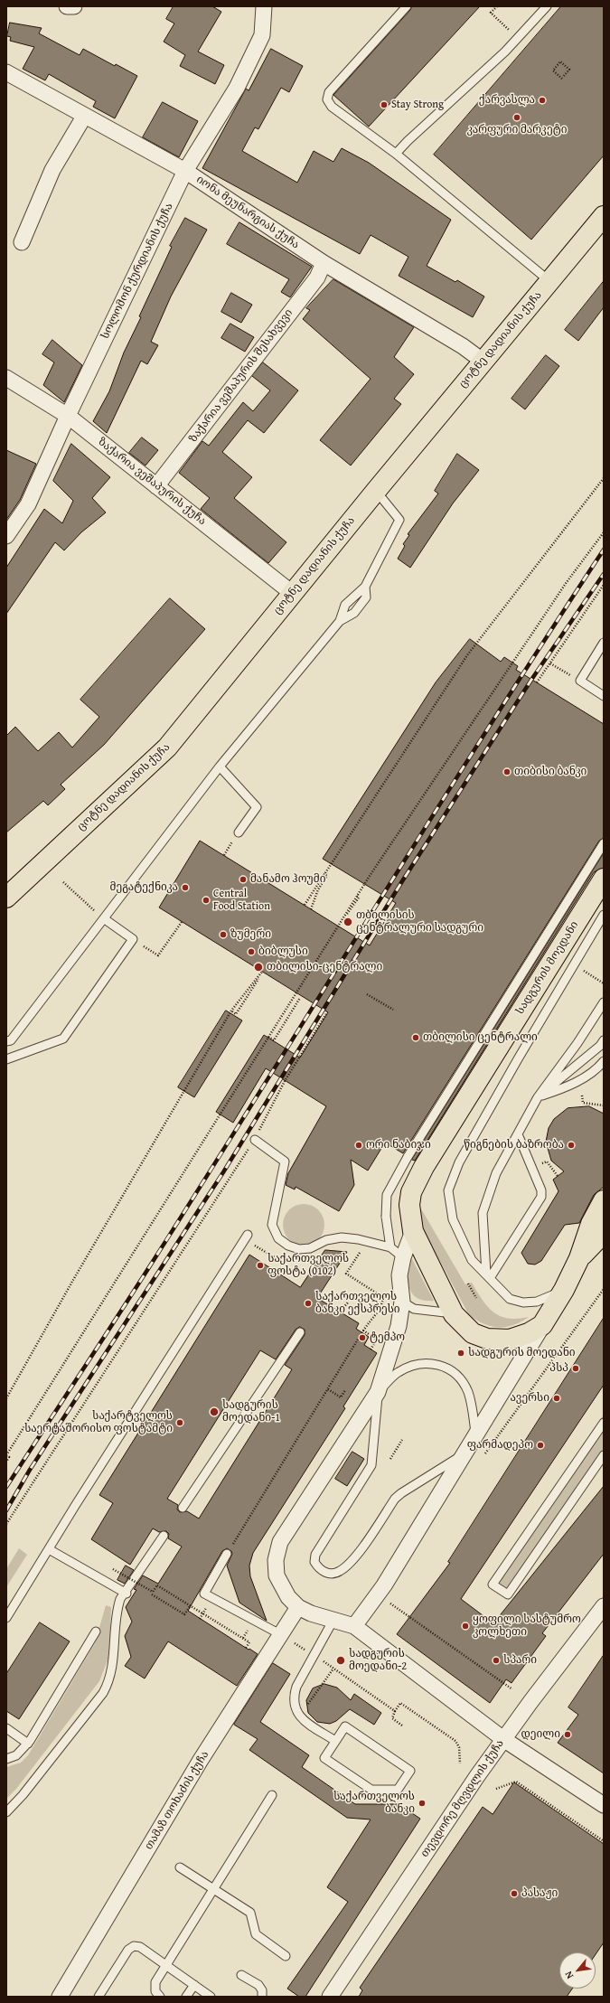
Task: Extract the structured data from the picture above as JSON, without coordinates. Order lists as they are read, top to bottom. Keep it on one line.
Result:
{"streets":{"main road":["ცოტნე დადიანის ქუჩა","სადგურის მოედანი"],"street":["იონა მეუნარგიას ქუჩა","სოლომონ ქურდიანის ქუჩა","ზაქარია ვეშაპურის შესახვევი","ზაქარია ვეშაპურის ქუჩა","თევდორე მღვდლის ქუჩა","თამაზ თოხაძის ქუჩა"]},"crossings":[["იონა მეუნარგიას ქუჩა","სოლომონ ქურდიანის ქუჩა"],["იონა მეუნარგიას ქუჩა","ცოტნე დადიანის ქუჩა"],["იონა მეუნარგიას ქუჩა","ზაქარია ვეშაპურის შესახვევი"],["სოლომონ ქურდიანის ქუჩა","ზაქარია ვეშაპურის ქუჩა"],["ცოტნე დადიანის ქუჩა","ზაქარია ვეშაპურის ქუჩა"],["ზაქარია ვეშაპურის შესახვევი","ზაქარია ვეშაპურის ქუჩა"],["სადგურის მოედანი","თამაზ თოხაძის ქუჩა"]],"places":["ქარვასლა","Stay Strong","კარფური მარკეტი","თიბისი ბანკი","მანამო ჰოუმი","მეგატექნიკა","Central Food Station","თბილისის ცენტრალური სადგური","ზუმერი","ბიბლუსი","თბილისი-ცენტრალი","თბილისი ცენტრალი","ორი ნაბიჯი","წიგნების ბაზრობა","საქართველოს ფოსტა (0102)","საქართველოს ბანკი ექსპრესი","ტემპო","სადგურის მოედანი","პსპ","ავერსი","სადგურის მოედანი-1","საქარტველოს საერტაშორისო ფოსტამტი","ფარმადეპო","ყოფილი სასტუმრო კოლხეთი","სადგურის მოედანი-2","სპარი","დეილი","საქართველოს ბანკი","პასაჟი"],"north":"bottom left"}
